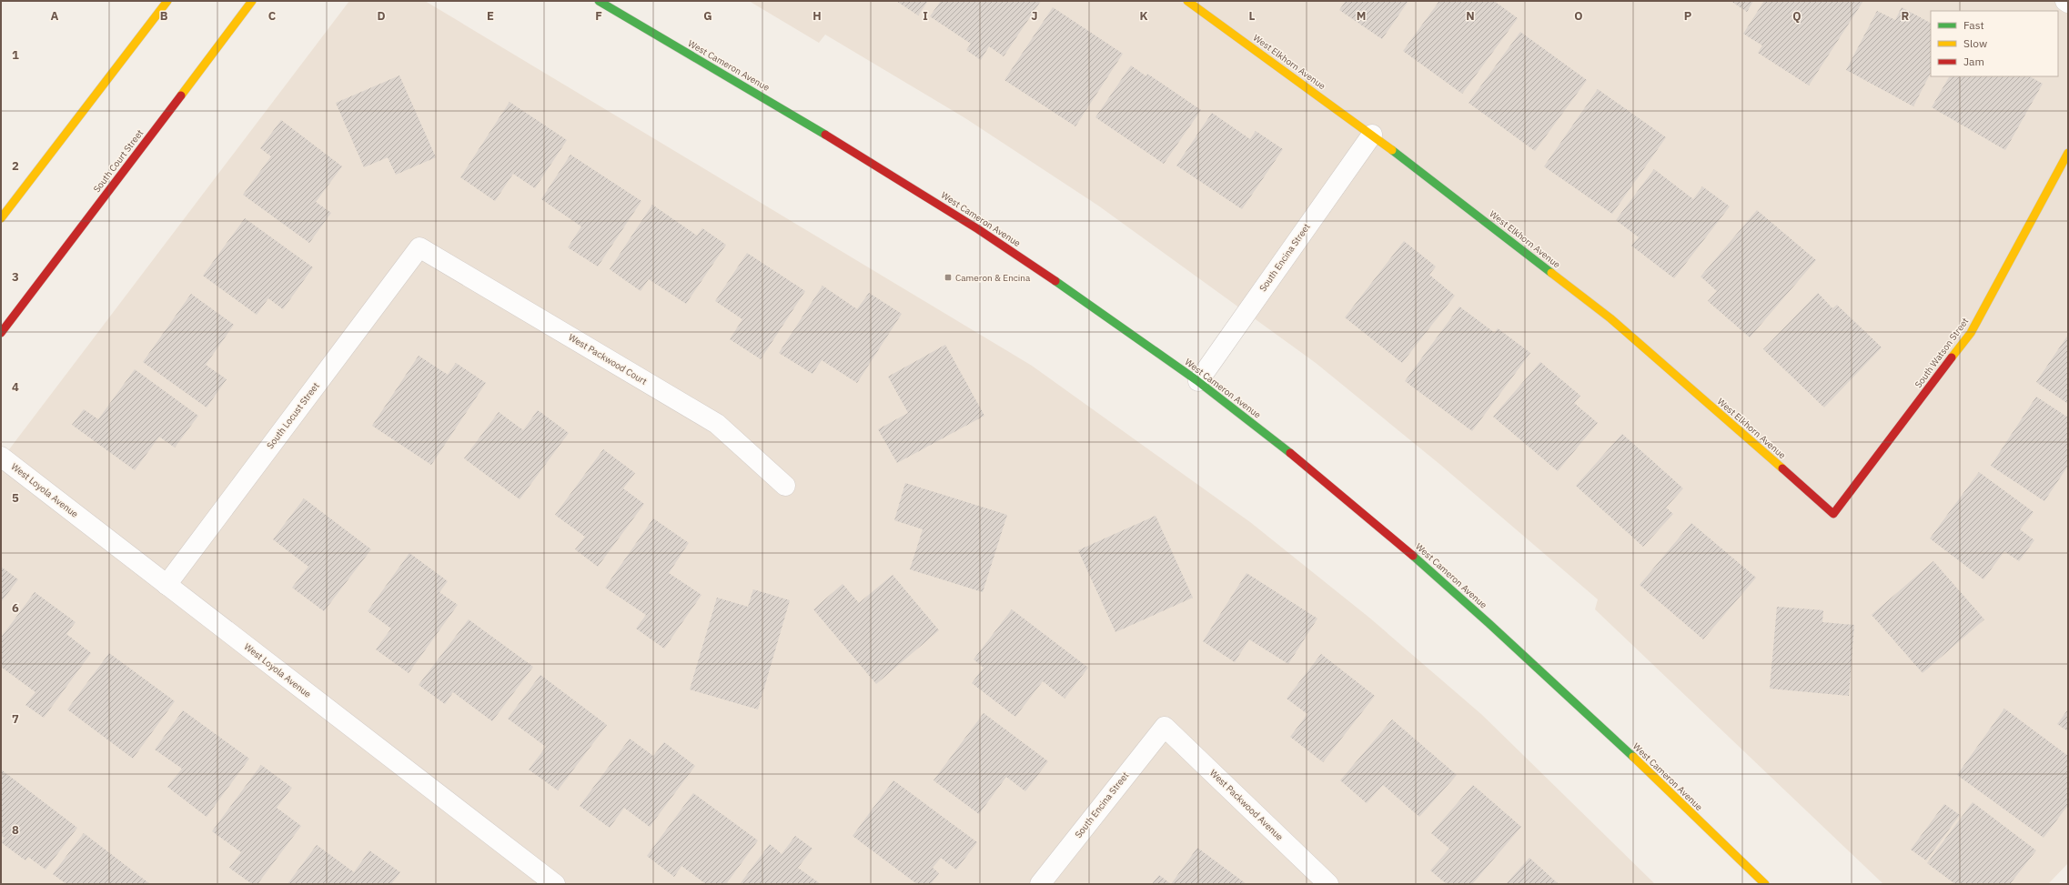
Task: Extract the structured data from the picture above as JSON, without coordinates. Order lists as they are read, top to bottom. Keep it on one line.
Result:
{"streets":{"street":["West Elkhorn Avenue","West Cameron Avenue","South Court Street","South Encina Street","South Watson Street","West Packwood Court","South Locust Street","West Loyola Avenue","West Packwood Avenue"]},"crossings":[["West Elkhorn Avenue","South Encina Street"],["West Elkhorn Avenue","South Watson Street"],["West Cameron Avenue","South Encina Street"],["South Encina Street","West Packwood Avenue"],["West Packwood Court","South Locust Street"],["South Locust Street","West Loyola Avenue"]],"places":{"transit":["Cameron & Encina"]},"legend":["Fast","Slow","Jam"],"grid":{"columns":["A","B","C","D","E","F","G","H","I","J","K","L","M","N","O","P","Q","R"],"rows":["1","2","3","4","5","6","7","8"]}}
